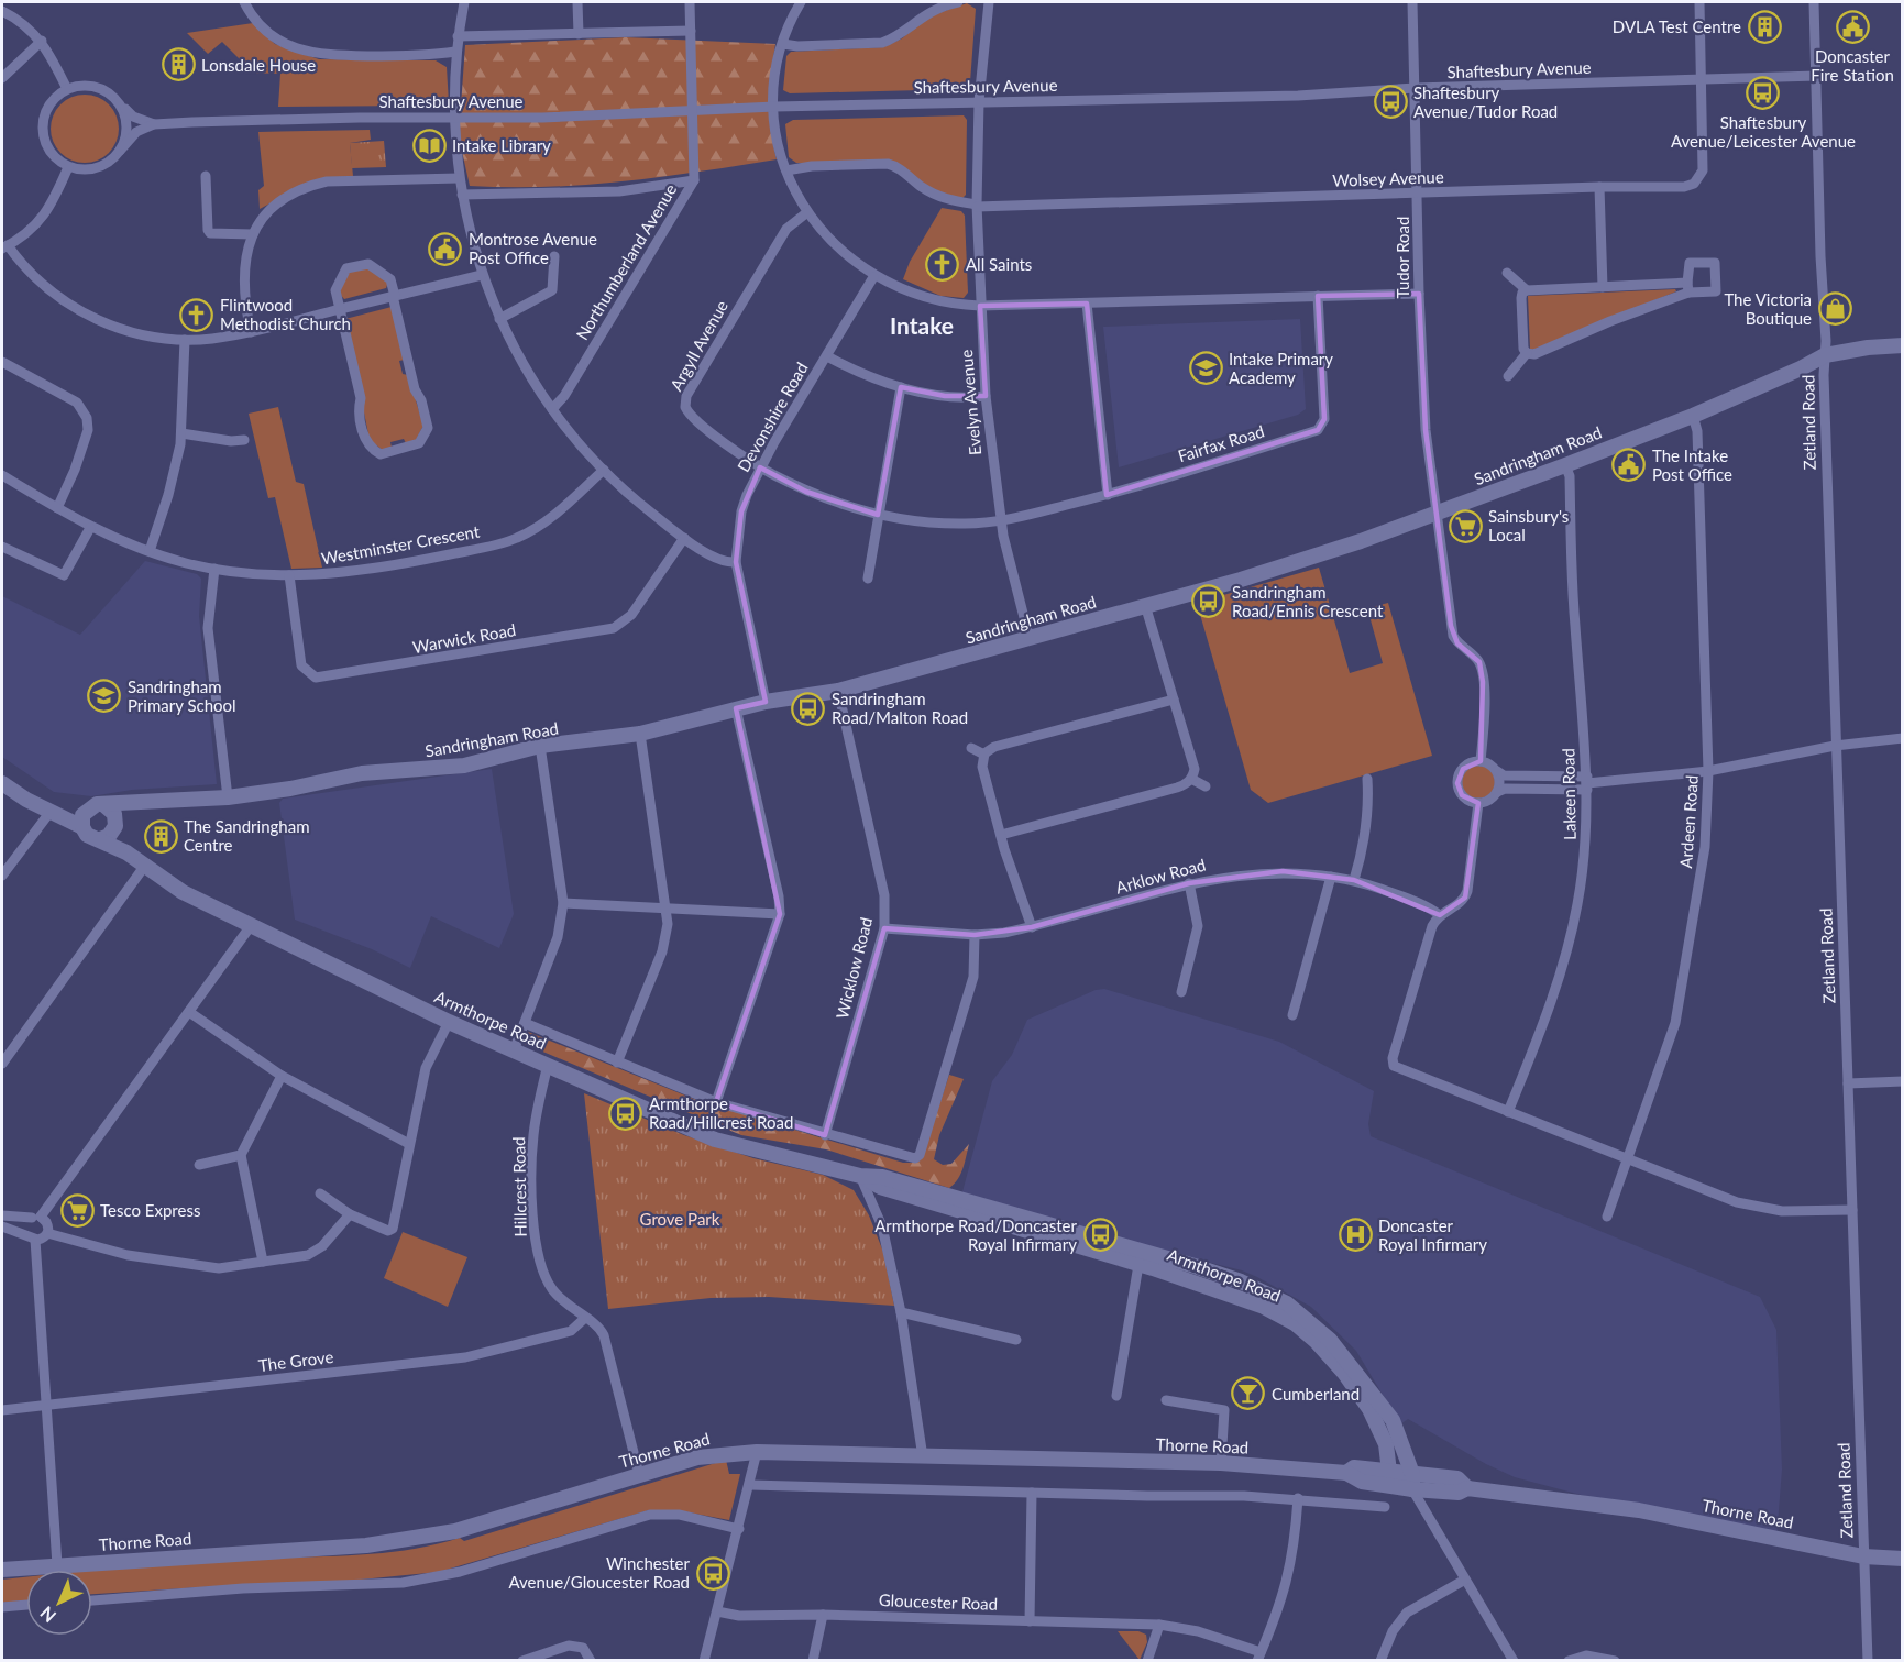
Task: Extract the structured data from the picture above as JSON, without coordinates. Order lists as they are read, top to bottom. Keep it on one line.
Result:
{"streets":{"street":["Shaftesbury Avenue","Wolsey Avenue","Tudor Road","Northumberland Avenue","Argyll Avenue","Evelyn Avenue","Devonshire Road","Zetland Road","Fairfax Road","Sandringham Road","Westminster Crescent","Warwick Road","Lakeen Road","Ardeen Road","Arklow Road","Wicklow Road","Armthorpe Road","Hillcrest Road","The Grove","Thorne Road","Gloucester Road"]},"crossings":[["Shaftesbury Avenue","Wolsey Avenue"],["Shaftesbury Avenue","Tudor Road"],["Shaftesbury Avenue","Northumberland Avenue"],["Shaftesbury Avenue","Evelyn Avenue"],["Shaftesbury Avenue","Zetland Road"],["Wolsey Avenue","Tudor Road"],["Wolsey Avenue","Evelyn Avenue"],["Tudor Road","Sandringham Road"],["Argyll Avenue","Evelyn Avenue"],["Argyll Avenue","Devonshire Road"],["Argyll Avenue","Fairfax Road"],["Evelyn Avenue","Fairfax Road"],["Evelyn Avenue","Sandringham Road"],["Devonshire Road","Sandringham Road"],["Zetland Road","Sandringham Road"],["Zetland Road","Thorne Road"],["Sandringham Road","Lakeen Road"],["Sandringham Road","Ardeen Road"],["Sandringham Road","Wicklow Road"],["Sandringham Road","Armthorpe Road"],["Westminster Crescent","Warwick Road"],["Arklow Road","Wicklow Road"],["Arklow Road","Armthorpe Road"],["Wicklow Road","Armthorpe Road"],["Armthorpe Road","Hillcrest Road"],["Armthorpe Road","Thorne Road"],["Hillcrest Road","The Grove"],["Hillcrest Road","Thorne Road"]],"districts":["Intake"],"parks":["Grove Park"],"places":{"building":["DVLA Test Centre","Lonsdale House","The Sandringham Centre"],"public building":["Doncaster Fire Station","Montrose Avenue Post Office","The Intake Post Office"],"bus stop":["Shaftesbury Avenue/Leicester Avenue","Shaftesbury Avenue/Tudor Road","Sandringham Road/Ennis Crescent","Sandringham Road/Malton Road","Armthorpe Road/Hillcrest Road","Armthorpe Road/Doncaster Royal Infirmary","Winchester Avenue/Gloucester Road"],"library":["Intake Library"],"church":["All Saints","Flintwood Methodist Church"],"shop":["The Victoria Boutique"],"school or university":["Intake Primary Academy","Sandringham Primary School"],"supermarket":["Sainsbury's Local","Tesco Express"],"hospital":["Doncaster Royal Infirmary"],"bar":["Cumberland"]},"north":"bottom left"}
